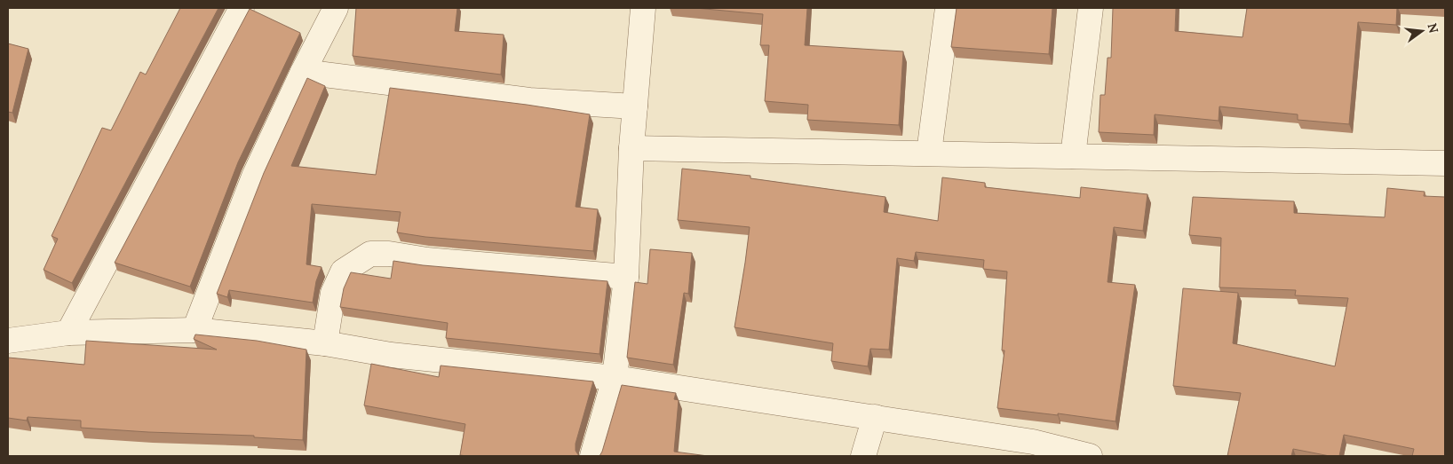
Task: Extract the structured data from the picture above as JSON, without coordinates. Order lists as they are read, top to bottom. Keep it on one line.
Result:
{"north":"right"}
